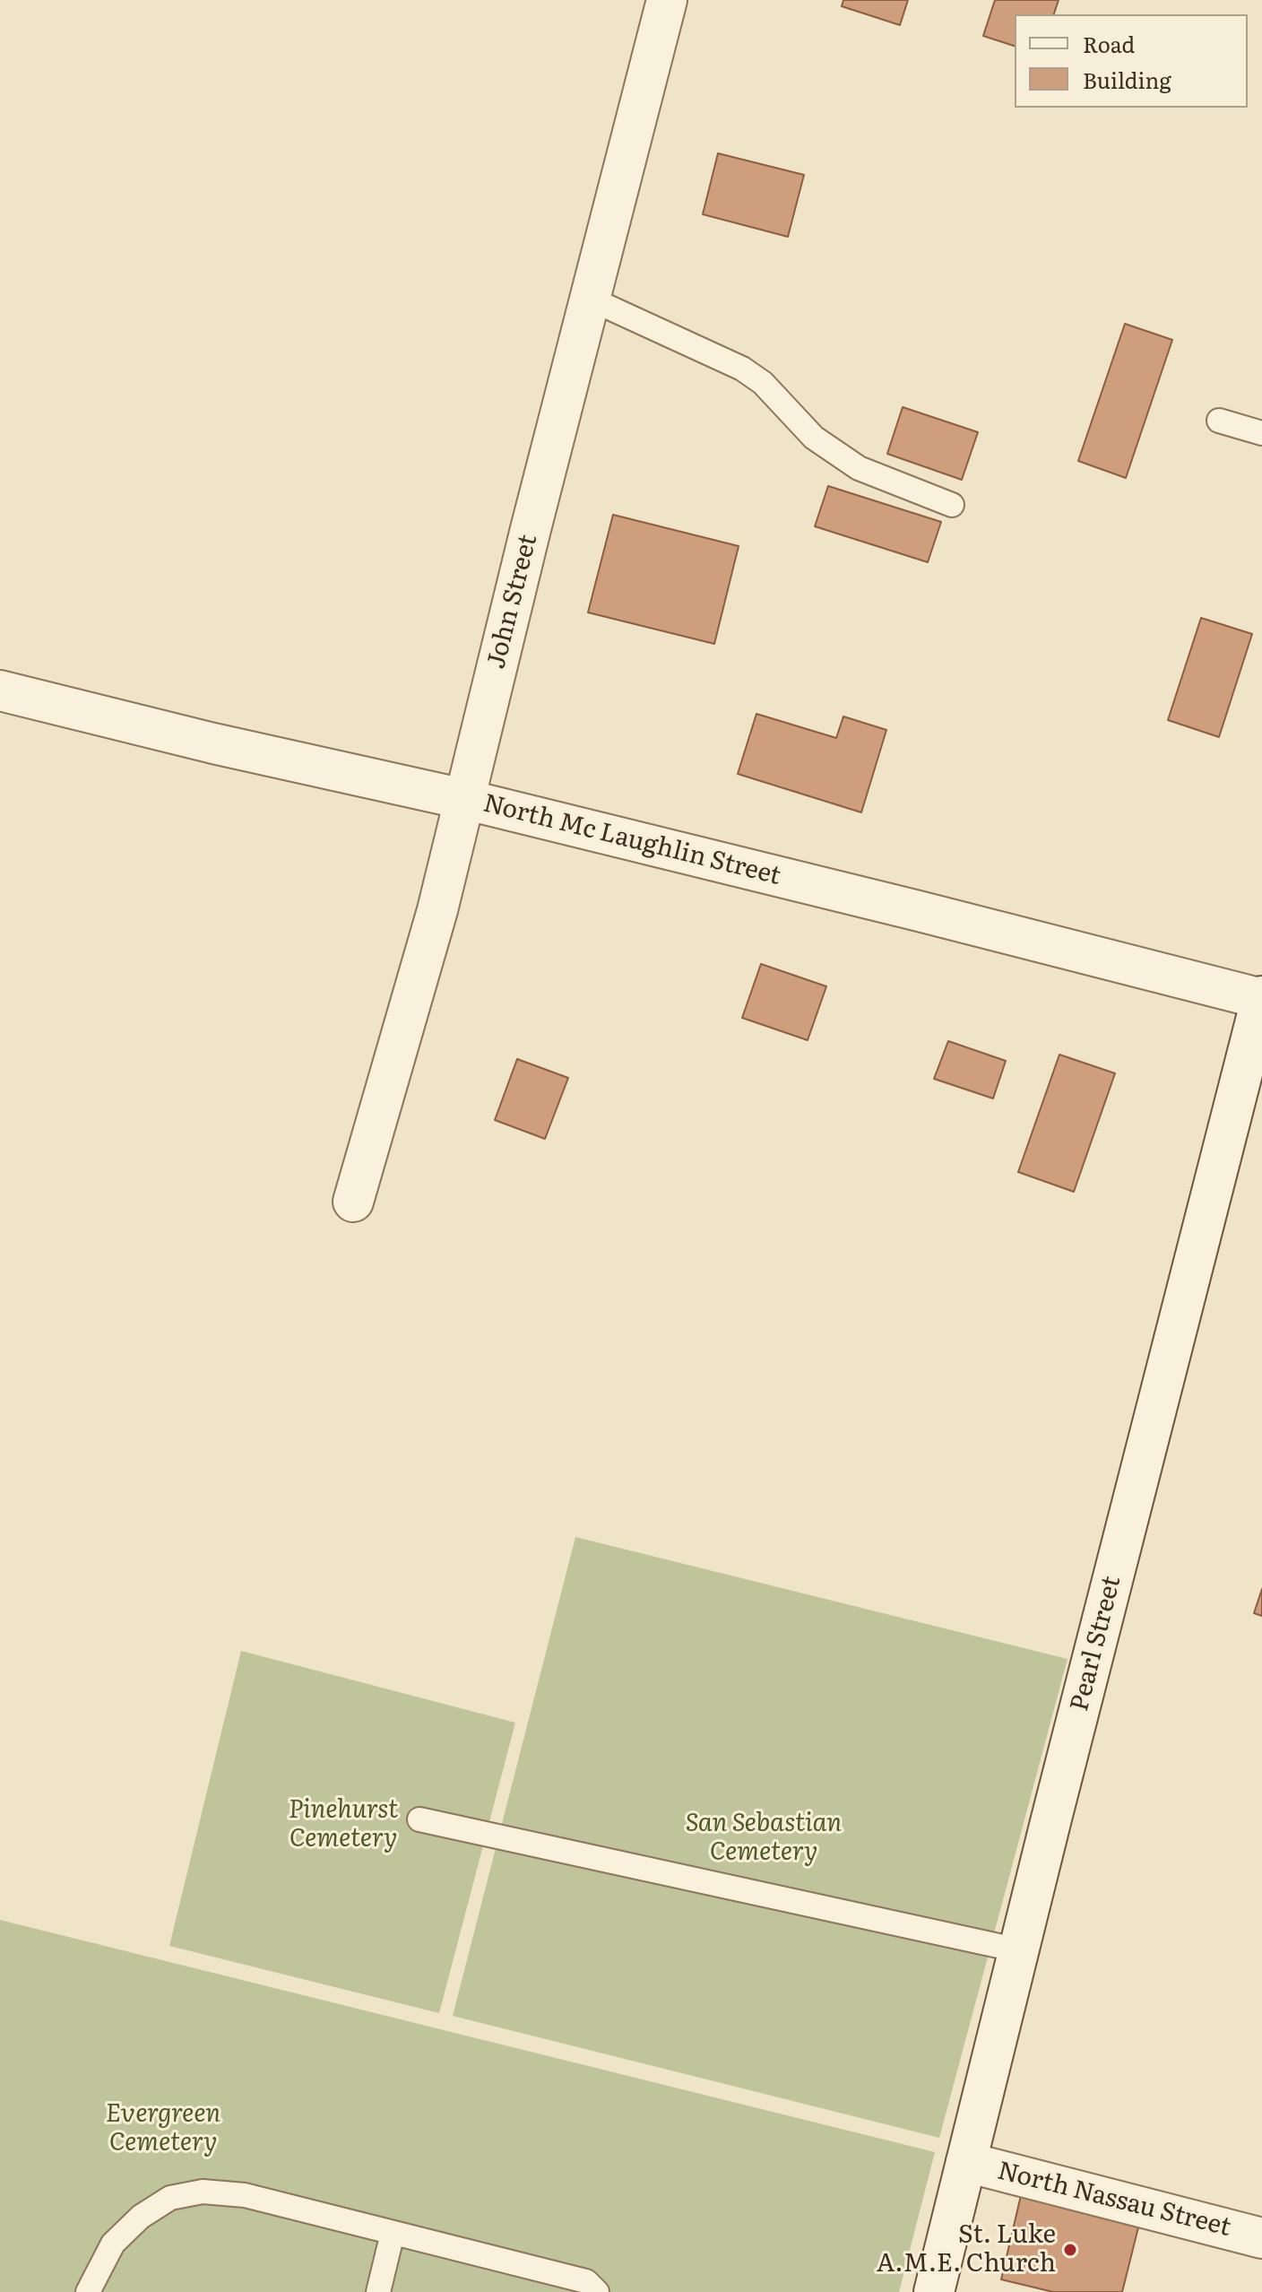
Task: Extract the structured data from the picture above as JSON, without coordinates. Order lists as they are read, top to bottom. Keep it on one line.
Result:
{"streets":{"street":["John Street","North Mc Laughlin Street","Pearl Street","North Nassau Street"]},"crossings":[["John Street","North Mc Laughlin Street"],["North Mc Laughlin Street","Pearl Street"],["Pearl Street","North Nassau Street"]],"parks":["Pinehurst Cemetery","San Sebastian Cemetery","Evergreen Cemetery"],"places":["St. Luke A.M.E. Church"],"legend":["Road","Building"]}
